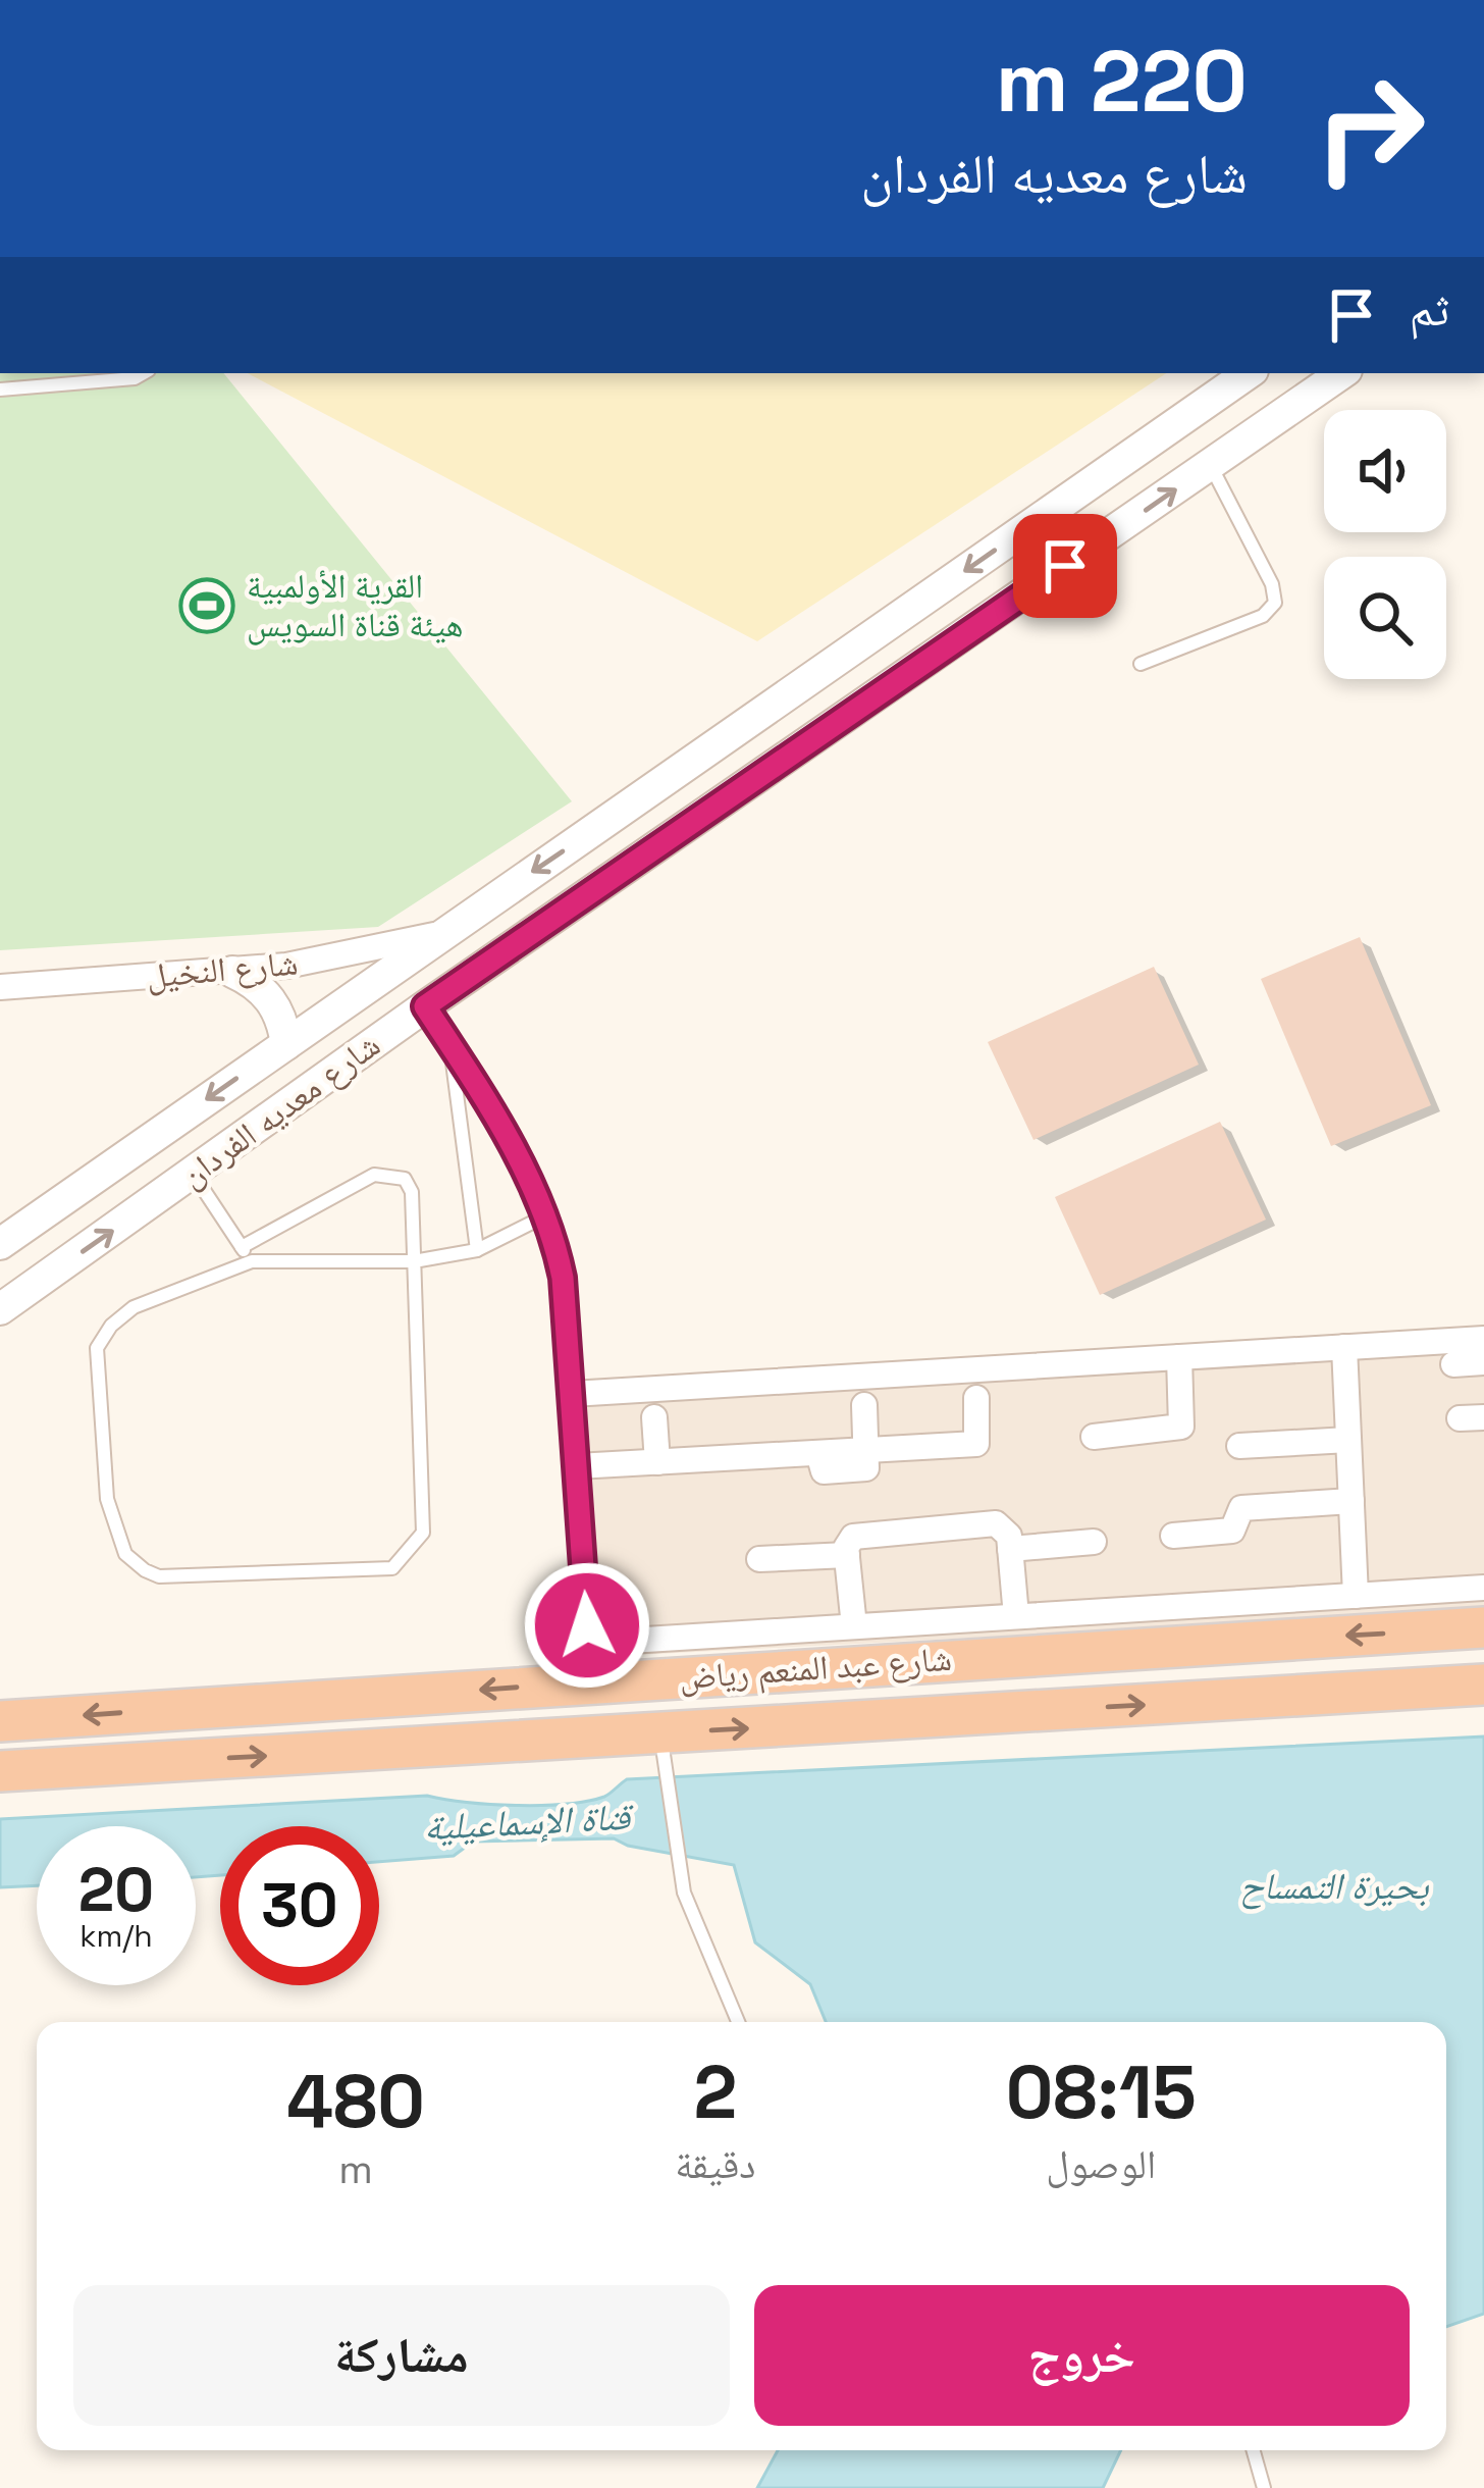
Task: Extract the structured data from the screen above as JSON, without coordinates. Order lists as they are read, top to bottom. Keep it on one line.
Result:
{"streets":{"highway":["شارع عبد المنعم رياض"],"street":["شارع النخيل","شارع معديه الفردان"]},"crossings":[["شارع النخيل","شارع معديه الفردان"]],"water":["قناة الإسماعيلية","بحيرة التمساح"],"places":{"sports":["القرية الأولمبية هيئة قناة السويس"]},"page":{"turn":["220 m","شارع معديه الفردان"],"then":"ثم","speed":"20 km/h","limit":"30","eta":["08:15","الوصول","2","دقيقة","480","m"],"buttons":["خروج","مشاركة"]}}
